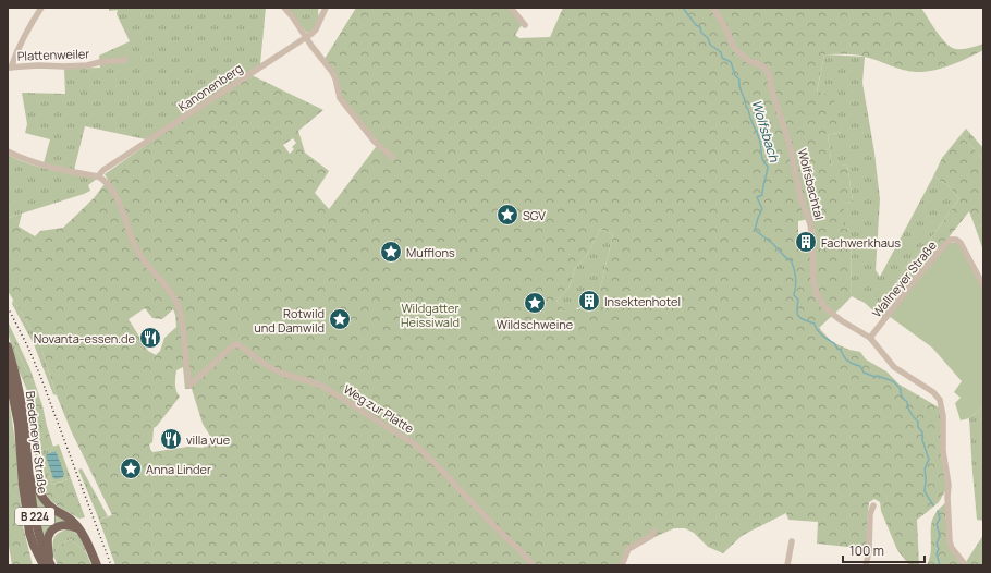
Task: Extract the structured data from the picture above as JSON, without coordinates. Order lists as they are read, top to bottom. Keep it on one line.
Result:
{"streets":{"main road":["Bredeneyer Straße","B 224"],"street":["Plattenweiler","Kanonenberg","Wolfsbachtal","Wallneyer Straße","Weg zur Platte"]},"crossings":[["Kanonenberg","Weg zur Platte"],["Wolfsbachtal","Wallneyer Straße"]],"water":["Wolfsbach"],"parks":["Wildgatter Heissiwald"],"places":{"place":["SGV","Mufflons","Wildschweine","Rotwild und Damwild","Anna Linder"],"building":["Fachwerkhaus","Insektenhotel"],"restaurant":["Novanta-essen.de","villa vue"]},"scale_bar":"100 m"}
